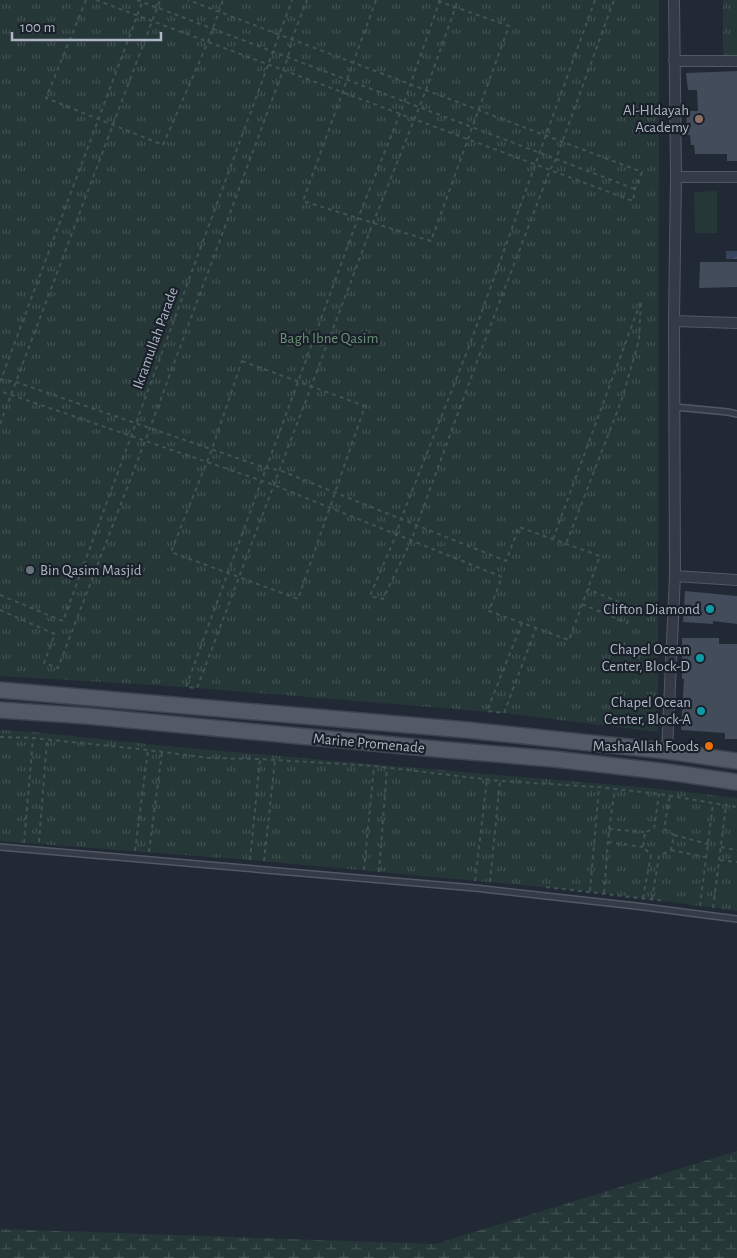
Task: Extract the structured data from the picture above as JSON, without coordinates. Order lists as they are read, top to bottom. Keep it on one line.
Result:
{"streets":{"main road":["Marine Promenade"],"path":["Ikramullah Parade"]},"parks":["Bagh Ibne Qasim"],"places":["Al-HIdayah Academy","Bin Qasim Masjid","Clifton Diamond","Chapel Ocean Center, Block-D","Chapel Ocean Center, Block-A","MashaAllah Foods"],"scale_bar":"100 m"}
